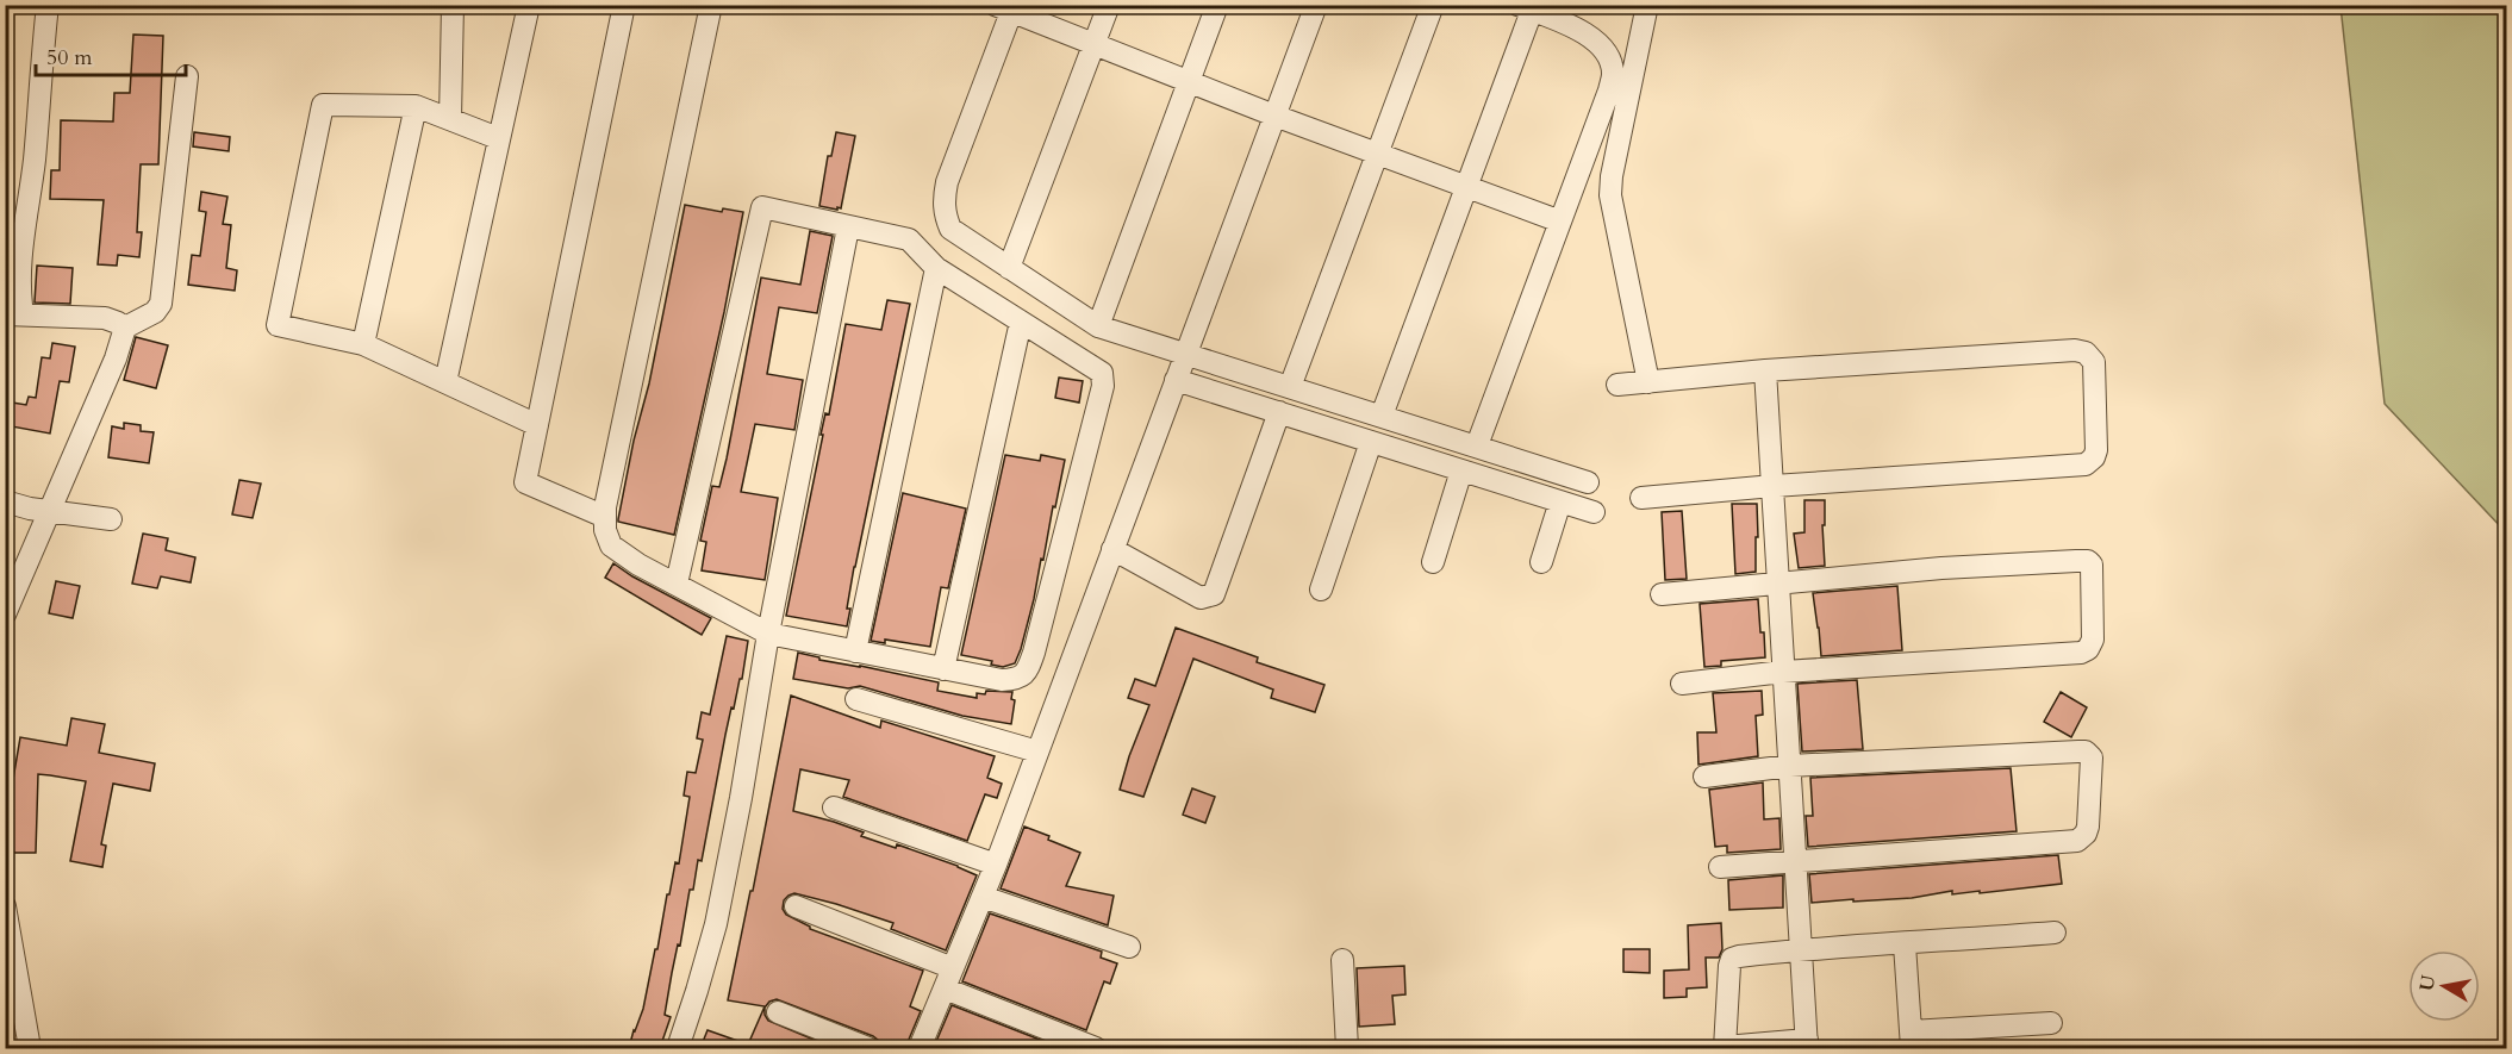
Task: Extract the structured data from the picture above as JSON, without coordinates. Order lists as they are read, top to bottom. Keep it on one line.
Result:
{"scale_bar":"50 m","north":"left"}
